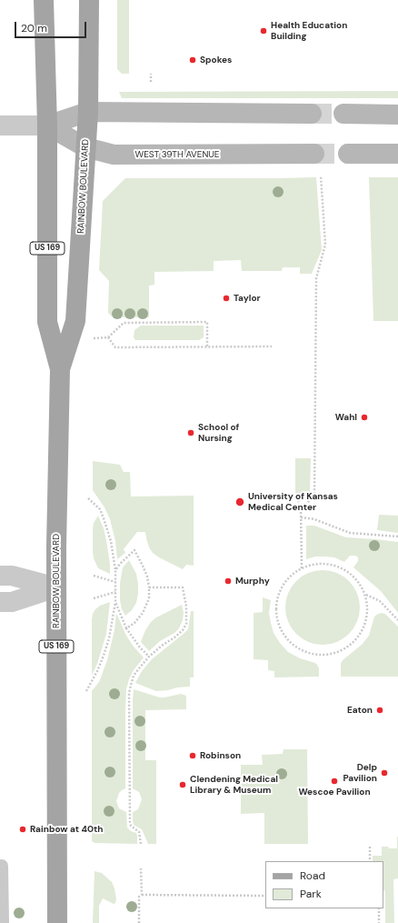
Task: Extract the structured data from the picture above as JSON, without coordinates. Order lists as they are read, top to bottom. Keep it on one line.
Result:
{"streets":{"main road":["WEST 39TH AVENUE","RAINBOW BOULEVARD","US 169"]},"crossings":[["WEST 39TH AVENUE","RAINBOW BOULEVARD"]],"places":["Health Education Building","Spokes","Taylor","Wahl","School of Nursing","University of Kansas Medical Center","Murphy","Eaton","Robinson","Delp Pavilion","Wescoe Pavilion","Clendening Medical Library & Museum","Rainbow at 40th"],"legend":["Road","Park"],"scale_bar":"20 m"}
